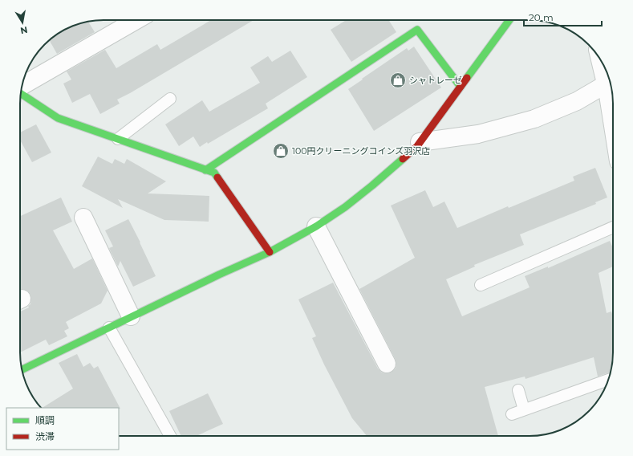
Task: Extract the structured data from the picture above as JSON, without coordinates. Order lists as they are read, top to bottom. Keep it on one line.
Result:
{"places":{"shop":["シャトレーゼ","100円クリーニングコインズ羽沢店"]},"legend":["順調","渋滞"],"scale_bar":"20 m","north":"bottom"}
